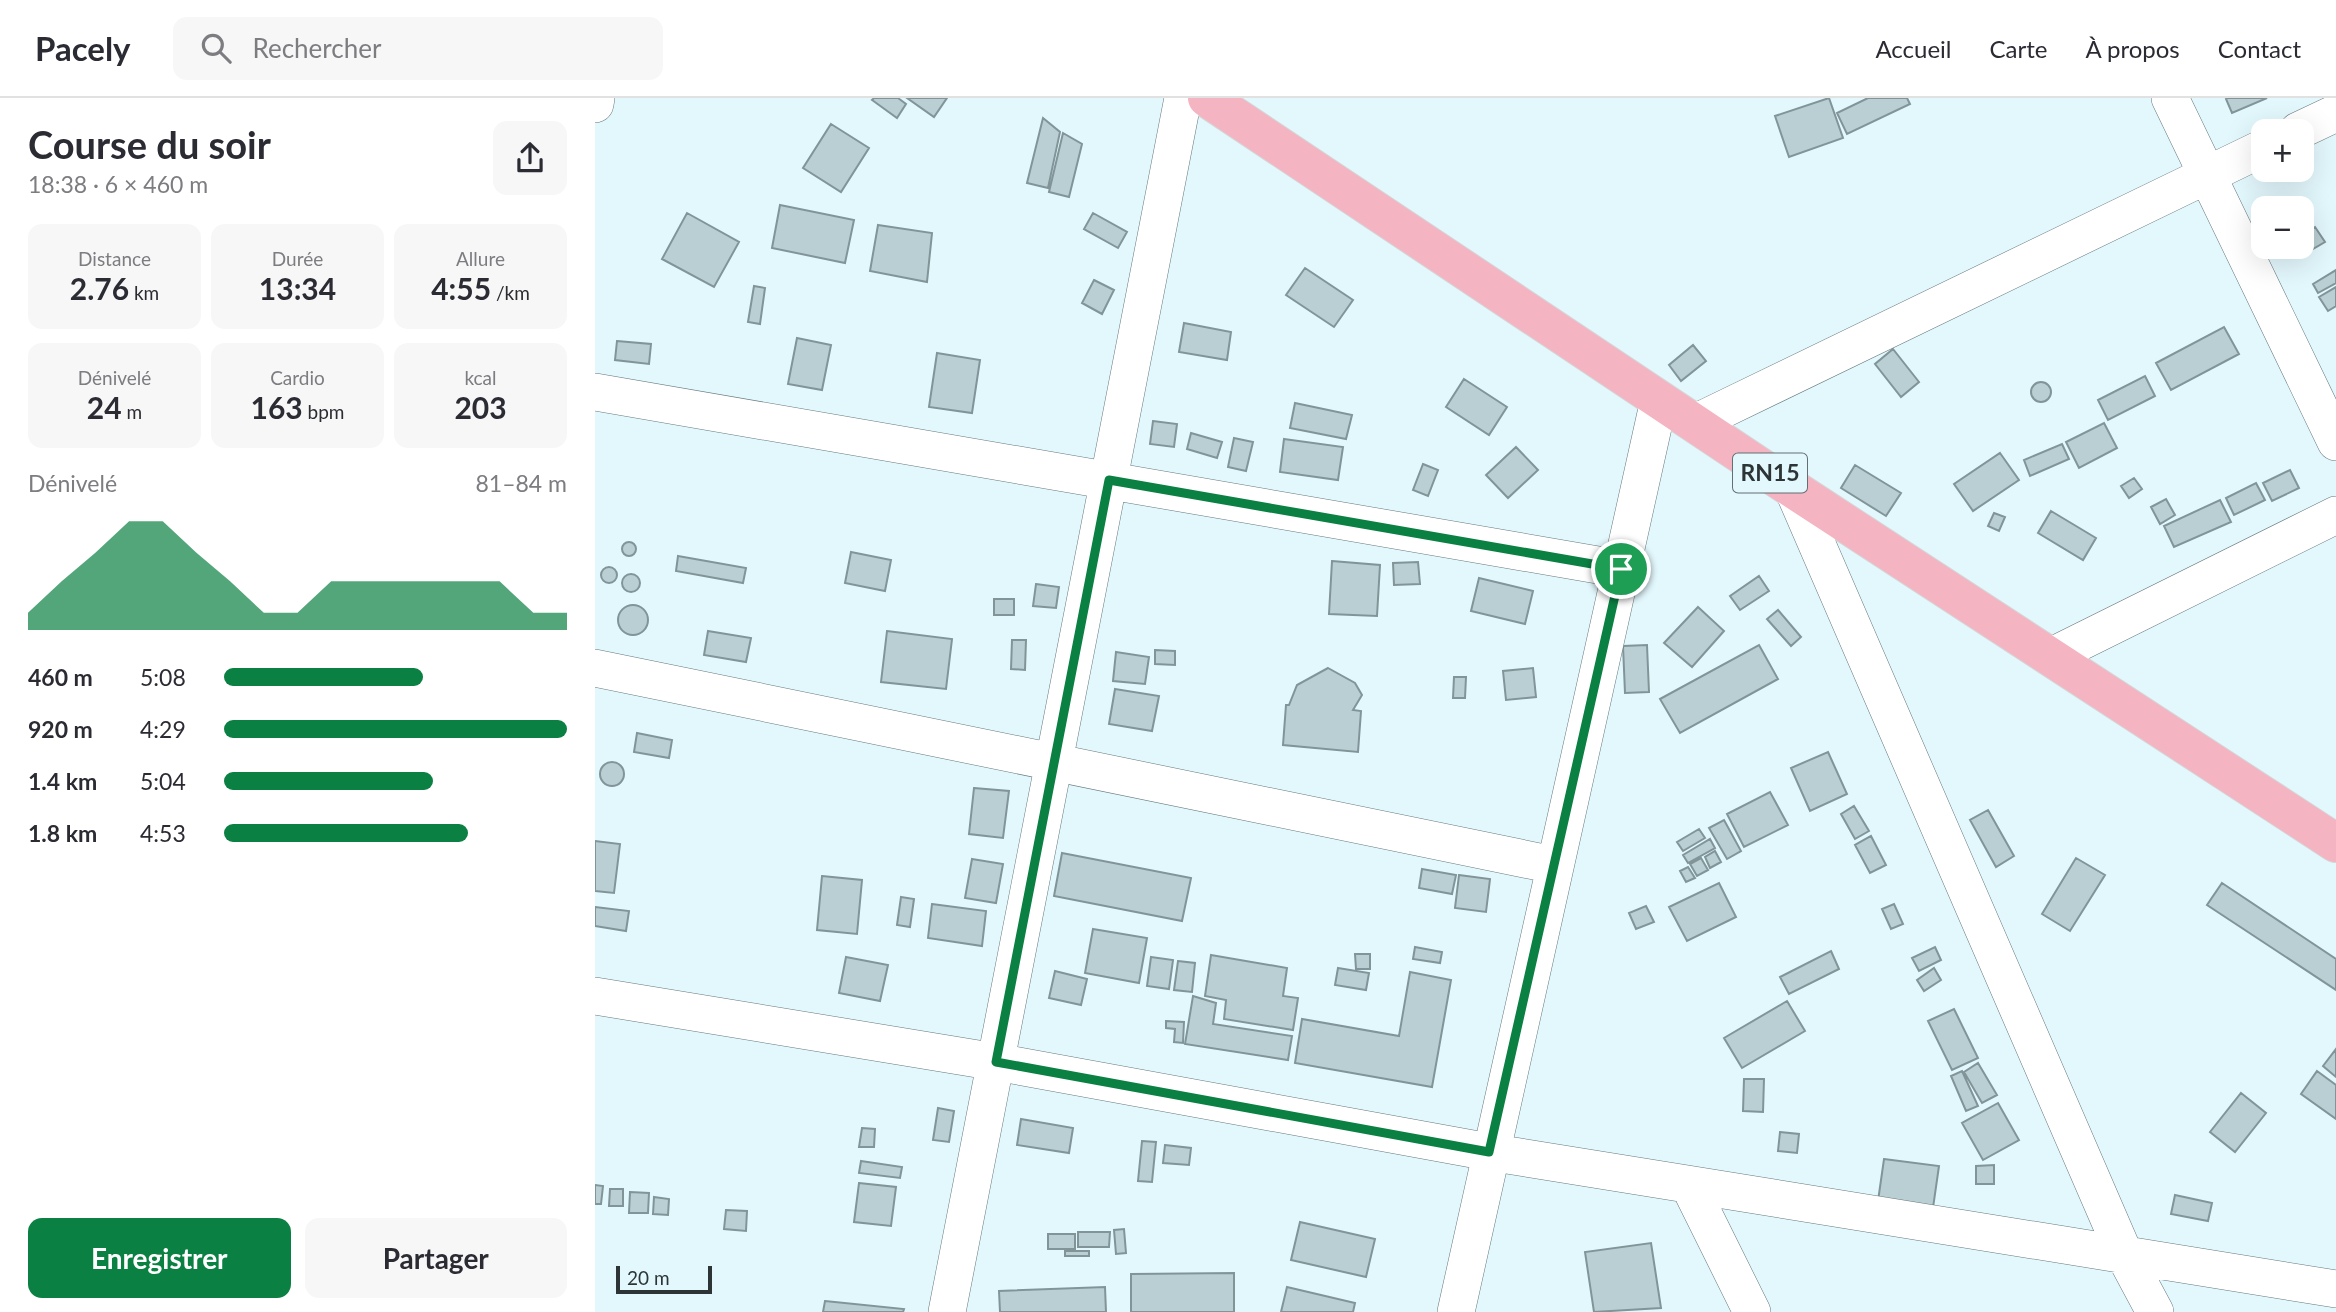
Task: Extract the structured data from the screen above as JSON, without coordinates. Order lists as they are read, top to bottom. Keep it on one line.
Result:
{"streets":{"main road":["RN15"]},"scale_bar":"20 m","page":{"header":"Pacely","search":"Rechercher","nav":["Accueil","Carte","À propos","Contact"],"heading":["Course du soir","18:38 · 6 × 460 m"],"map_buttons":["+","−"],"stats":[["Distance","2.76 km"],["Durée","13:34"],["Allure","4:55 /km"],["Dénivelé","24 m"],["Cardio","163 bpm"],["kcal","203"]],"chart":["Dénivelé","81–84 m"],"list":[{"name":"460 m","note":"5:08"},{"name":"920 m","note":"4:29"},{"name":"1.4 km","note":"5:04"},{"name":"1.8 km","note":"4:53"}],"buttons":["Enregistrer","Partager"],"scale":"20 m"}}
